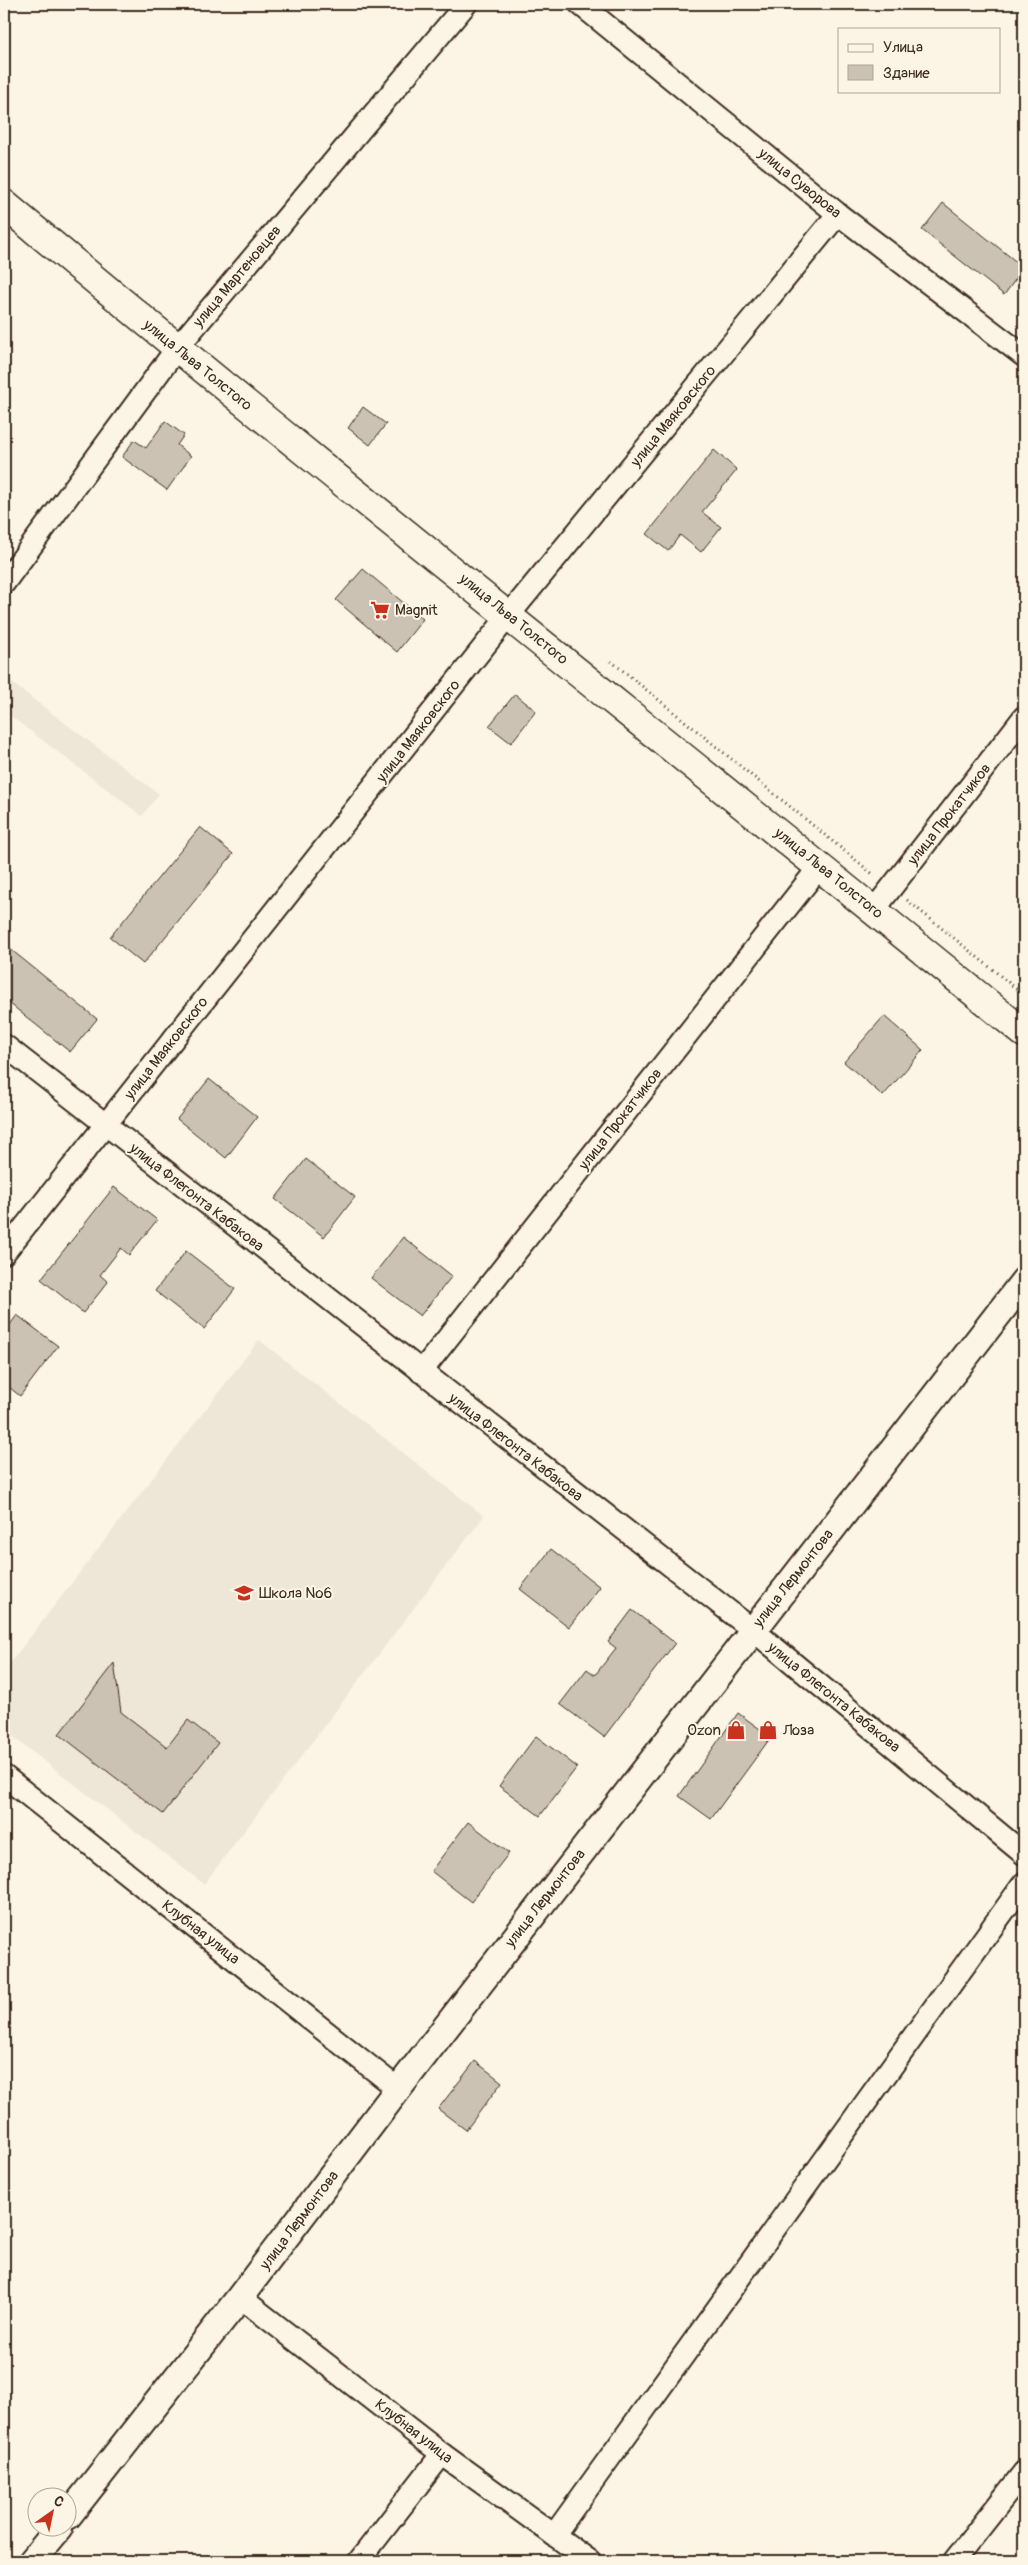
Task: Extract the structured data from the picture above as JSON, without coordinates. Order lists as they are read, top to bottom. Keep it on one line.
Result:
{"streets":{"main road":["улица Льва Толстого"],"street":["улица Суворова","улица Мартеновцев","улица Маяковского","улица Прокатчиков","улица Флегонта Кабакова","улица Лермонтова","Клубная улица"]},"crossings":[["улица Суворова","улица Маяковского"],["улица Мартеновцев","улица Льва Толстого"],["улица Льва Толстого","улица Маяковского"],["улица Льва Толстого","улица Прокатчиков"],["улица Маяковского","улица Флегонта Кабакова"],["улица Прокатчиков","улица Флегонта Кабакова"],["улица Флегонта Кабакова","улица Лермонтова"],["улица Лермонтова","Клубная улица"]],"places":{"supermarket":["Magnit"],"school or university":["Школа №6"],"shop":["Ozon","Лоза"]},"legend":["Улица","Здание"],"north":"top right"}
